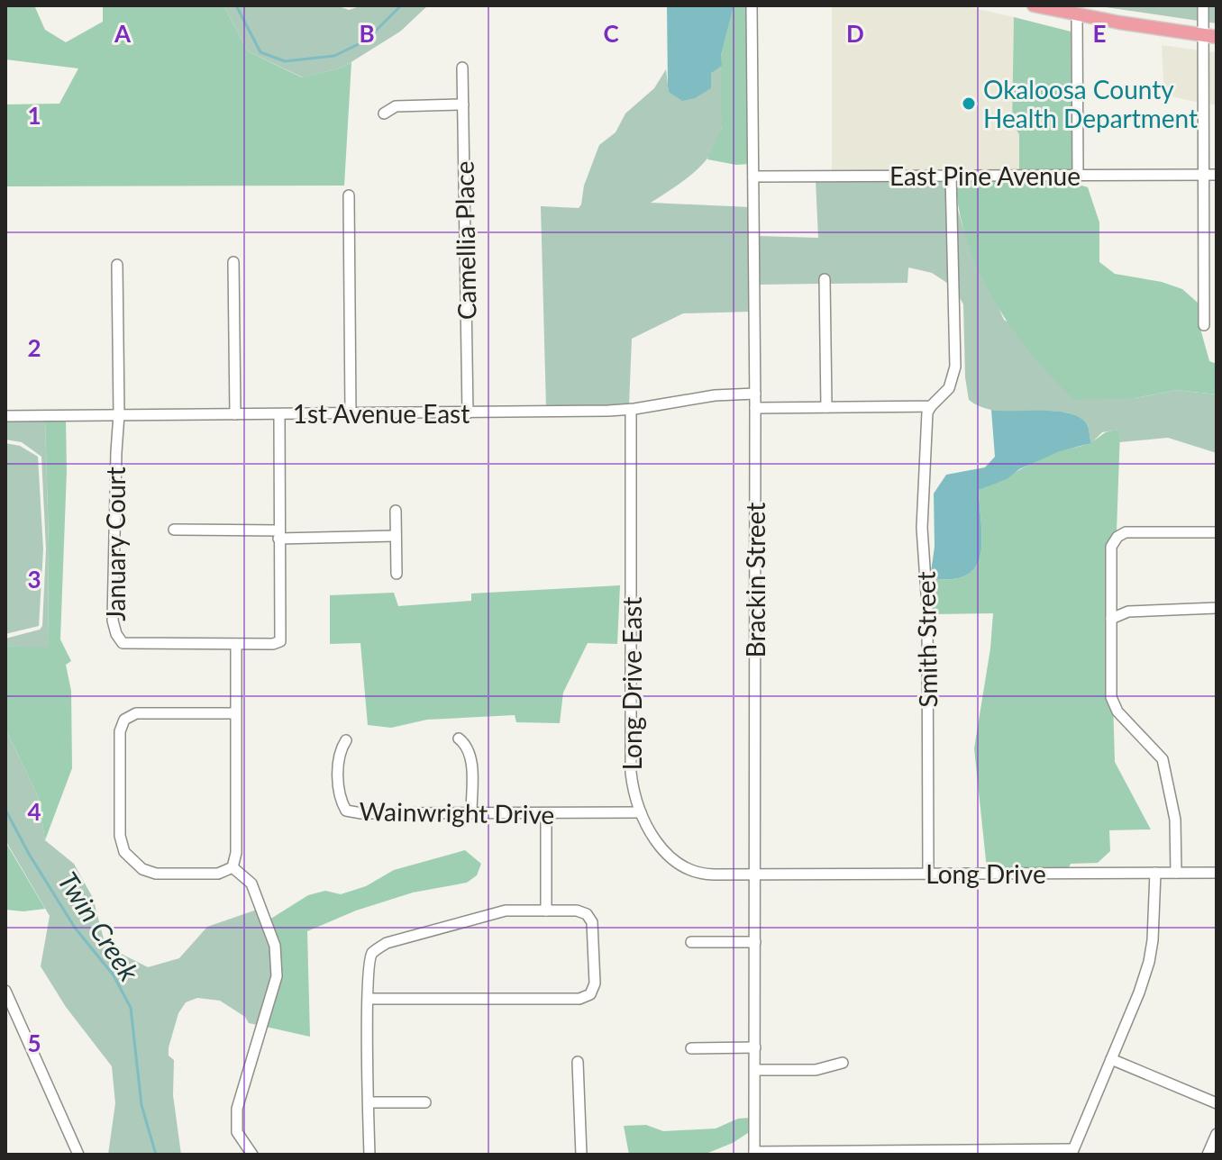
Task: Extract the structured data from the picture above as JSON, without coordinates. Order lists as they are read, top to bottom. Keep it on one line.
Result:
{"streets":{"street":["East Pine Avenue","Camellia Place","1st Avenue East","January Court","Brackin Street","Smith Street","Long Drive East","Wainwright Drive","Long Drive"]},"crossings":[["East Pine Avenue","Brackin Street"],["Camellia Place","1st Avenue East"],["1st Avenue East","January Court"],["1st Avenue East","Brackin Street"],["1st Avenue East","Long Drive East"],["Brackin Street","Long Drive East"],["Brackin Street","Long Drive"],["Smith Street","Long Drive"],["Long Drive East","Wainwright Drive"],["Long Drive East","Long Drive"]],"water":["Twin Creek"],"places":["Okaloosa County Health Department"],"grid":{"columns":["A","B","C","D","E"],"rows":["1","2","3","4","5"]}}
